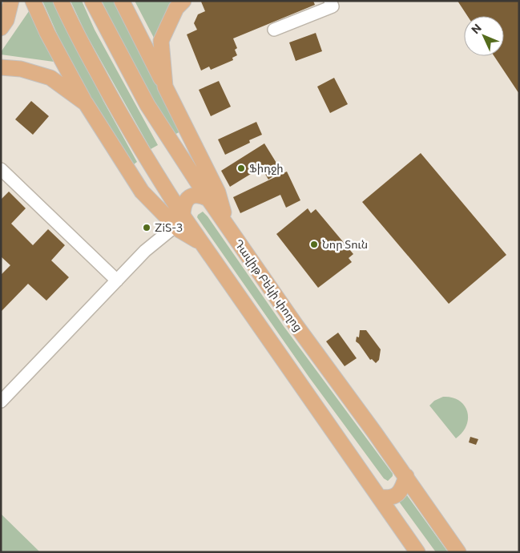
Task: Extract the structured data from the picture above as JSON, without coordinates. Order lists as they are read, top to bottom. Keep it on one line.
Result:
{"streets":{"main road":["Դավիթ Բեկի փողոց"]},"places":["Ֆիդջի","ZiS-3","Նոր Տուն"],"north":"top left"}
